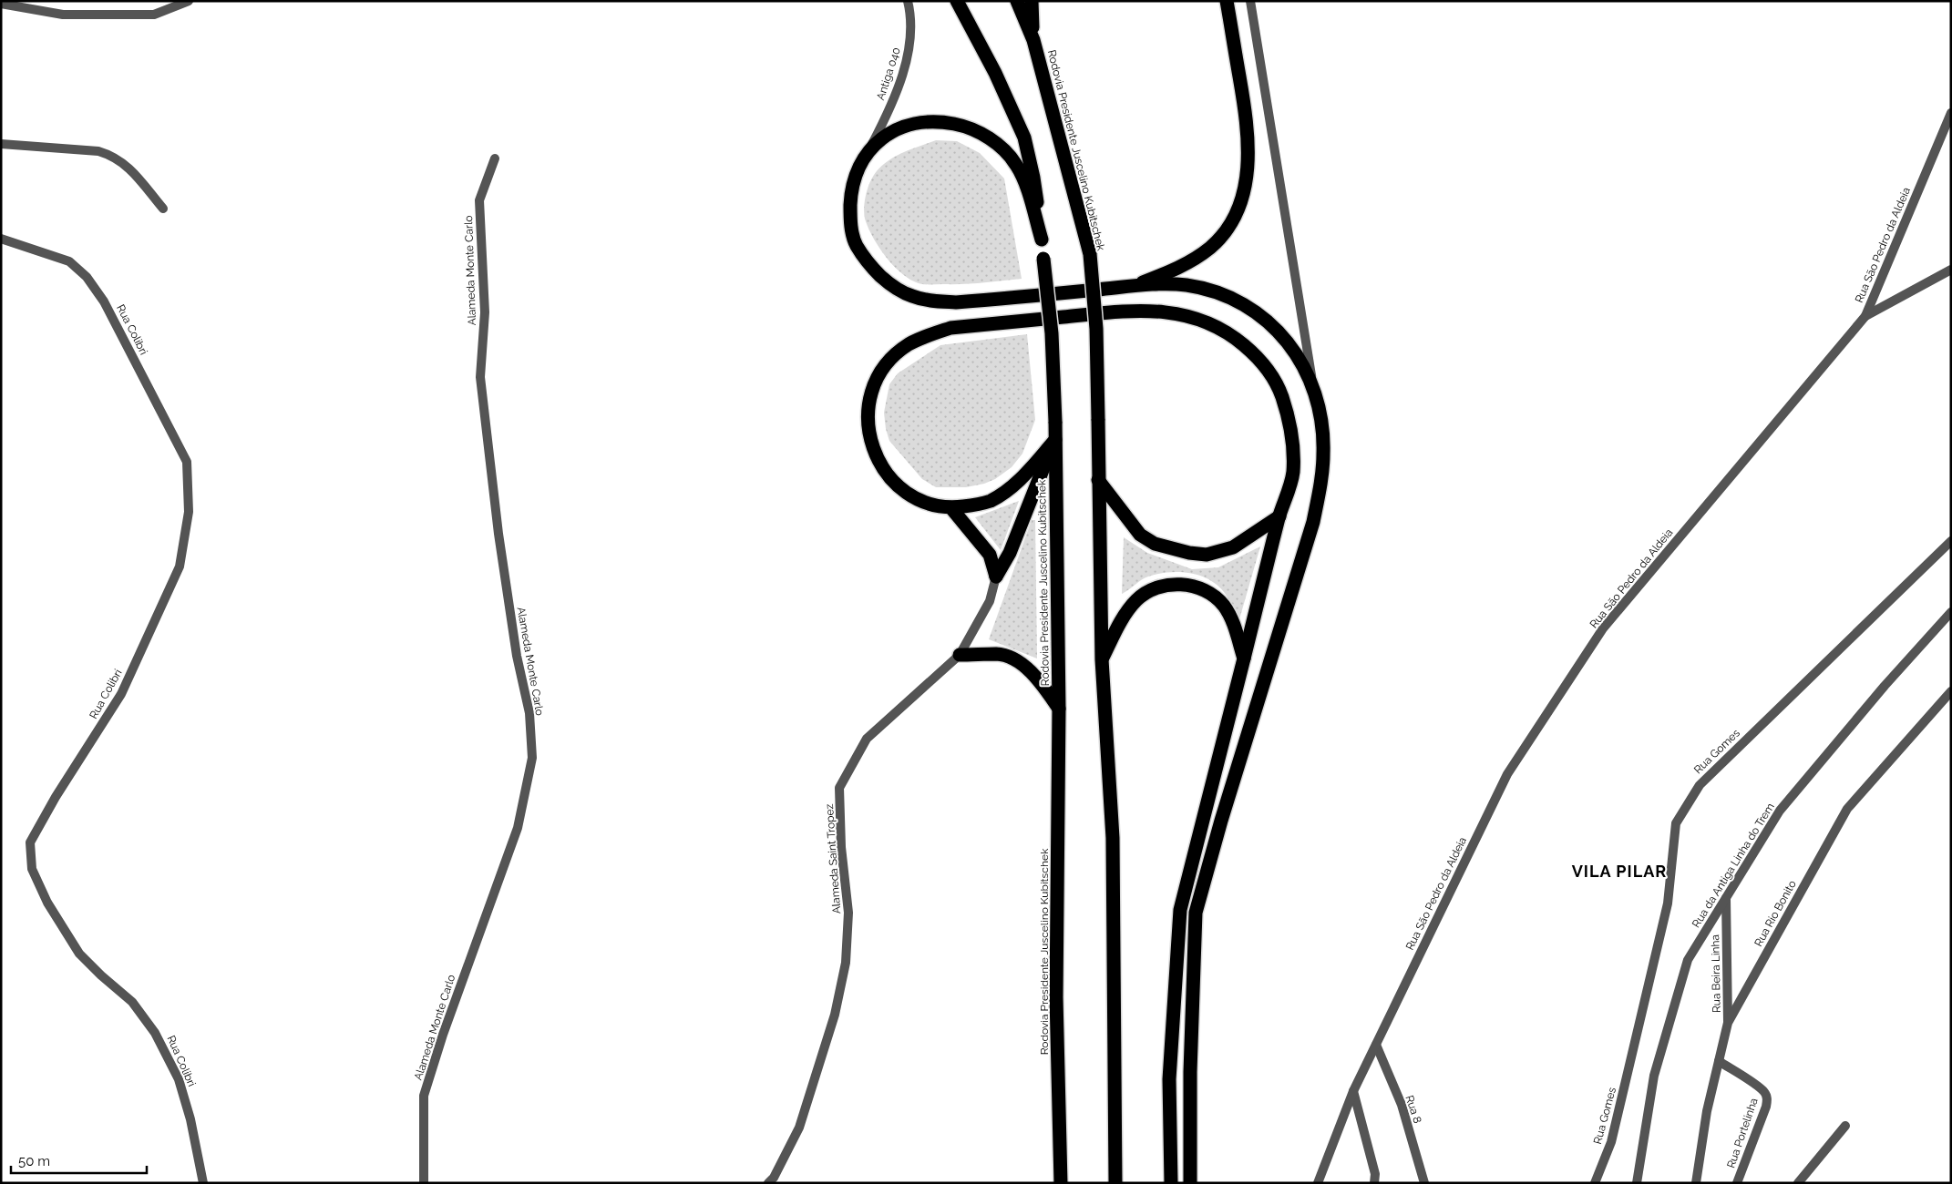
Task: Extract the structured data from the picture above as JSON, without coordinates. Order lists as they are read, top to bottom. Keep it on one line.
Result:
{"streets":{"highway":["Rodovia Presidente Juscelino Kubitschek"],"street":["Antiga 040","Rua São Pedro da Aldeia","Alameda Monte Carlo","Rua Colibri","Rua Gomes","Alameda Saint Tropez","Rua da Antiga Linha do Trem","Rua Rio Bonito","Rua Beira Linha","Rua 8","Rua Portelinha"]},"crossings":[["Rua São Pedro da Aldeia","Rua 8"],["Rua da Antiga Linha do Trem","Rua Beira Linha"],["Rua Rio Bonito","Rua Beira Linha"],["Rua Rio Bonito","Rua Portelinha"]],"districts":["VILA PILAR"],"scale_bar":"50 m"}
